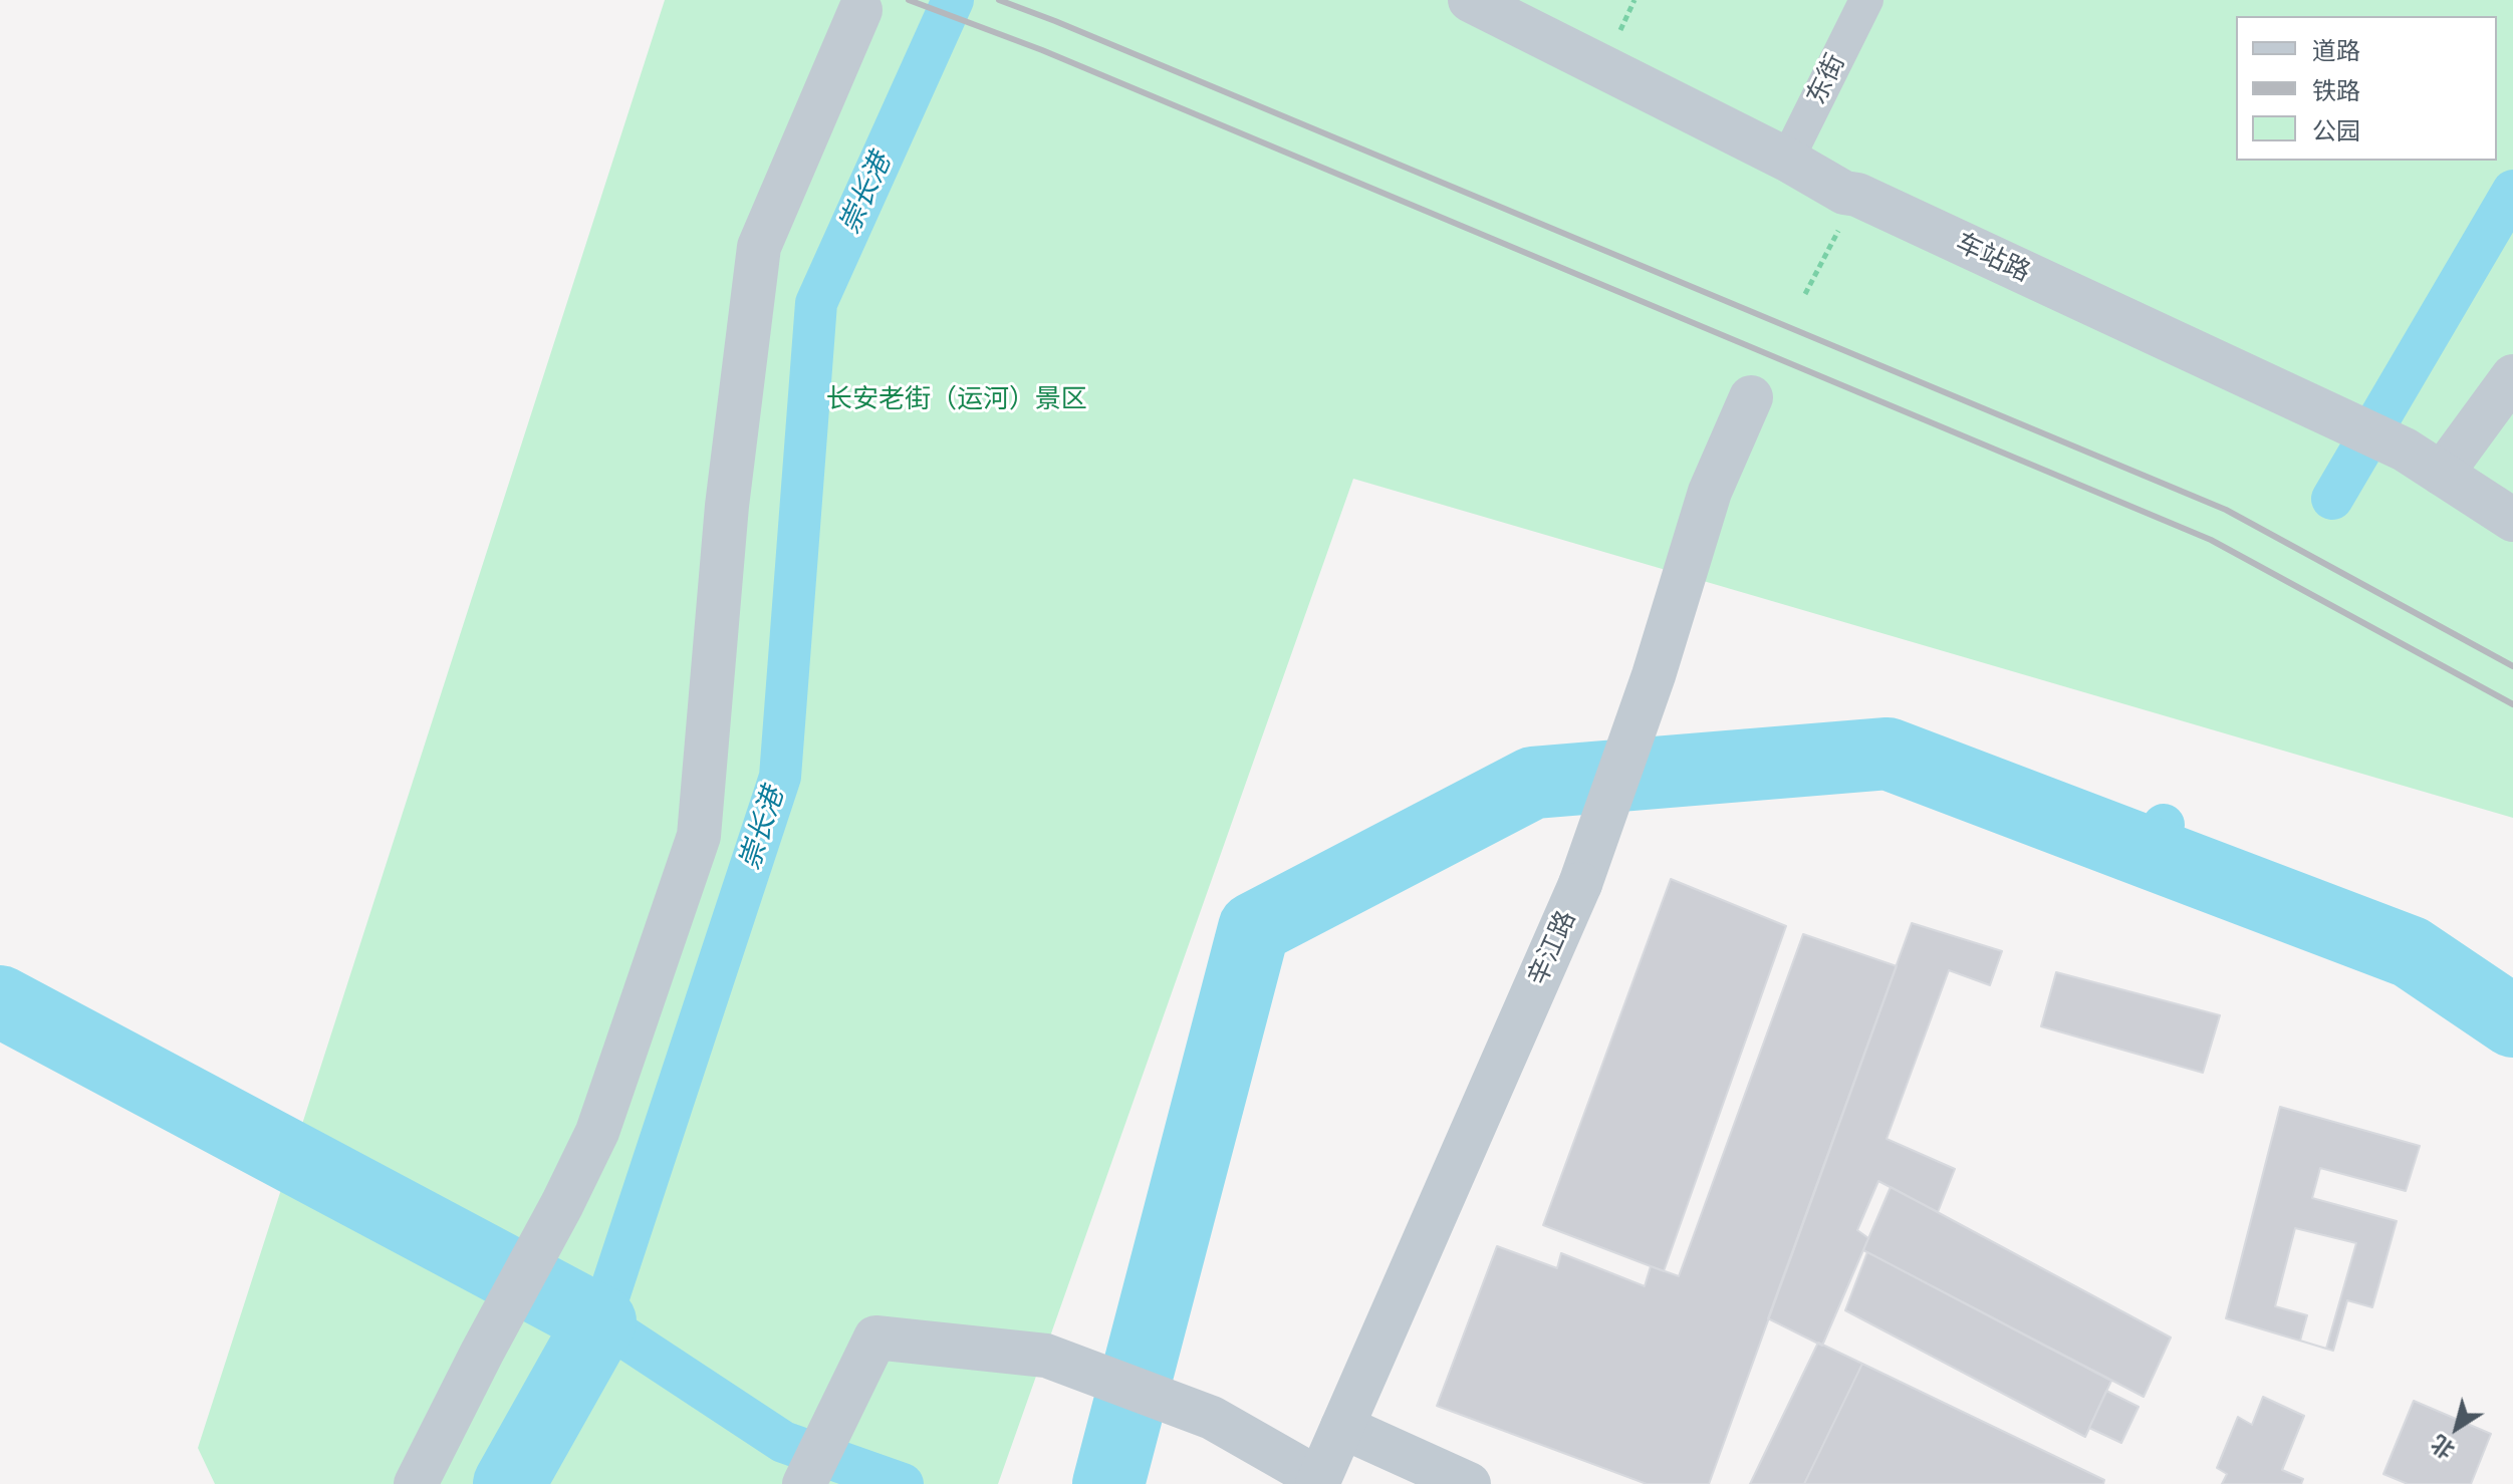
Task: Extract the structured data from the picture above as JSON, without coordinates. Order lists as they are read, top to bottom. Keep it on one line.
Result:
{"streets":{"street":["东街","车站路","辛江路"]},"crossings":[["东街","车站路"]],"water":["崇长港"],"parks":["长安老街（运河）景区"],"legend":["道路","铁路","公园"],"north":"bottom left"}
